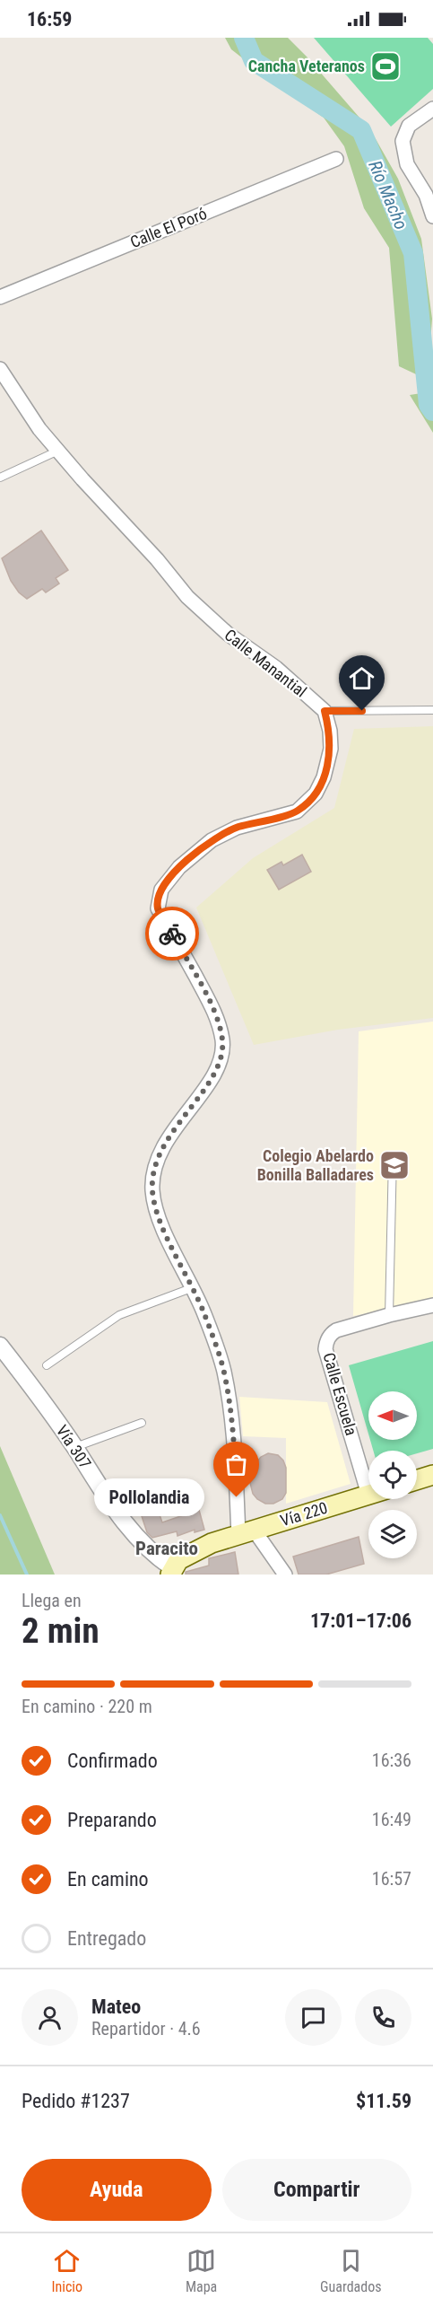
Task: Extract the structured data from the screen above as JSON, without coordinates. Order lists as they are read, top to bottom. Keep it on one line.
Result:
{"streets":{"main road":["Vía 220"],"street":["Calle El Poró","Calle Manantial","Calle Escuela","Vía 307"]},"crossings":[["Vía 307","Vía 220"]],"districts":["Paracito"],"water":["Río Macho"],"places":{"sports":["Cancha Veteranos"],"school or university":["Colegio Abelardo Bonilla Balladares"],"other":["Pollolandia"]},"north":"left","page":{"status":"16:59","bubble":"Pollolandia","heading":["2 min","Llega en","17:01–17:06"],"panel":["Mateo","Repartidor · 4.6","Pedido #1237","$11.59"],"bar":"En camino · 220 m","list":[["Confirmado","16:36"],["Preparando","16:49"],["En camino","16:57"],"Entregado"],"buttons":["Ayuda","Compartir"],"tabs":["Inicio","Mapa","Guardados"]}}
